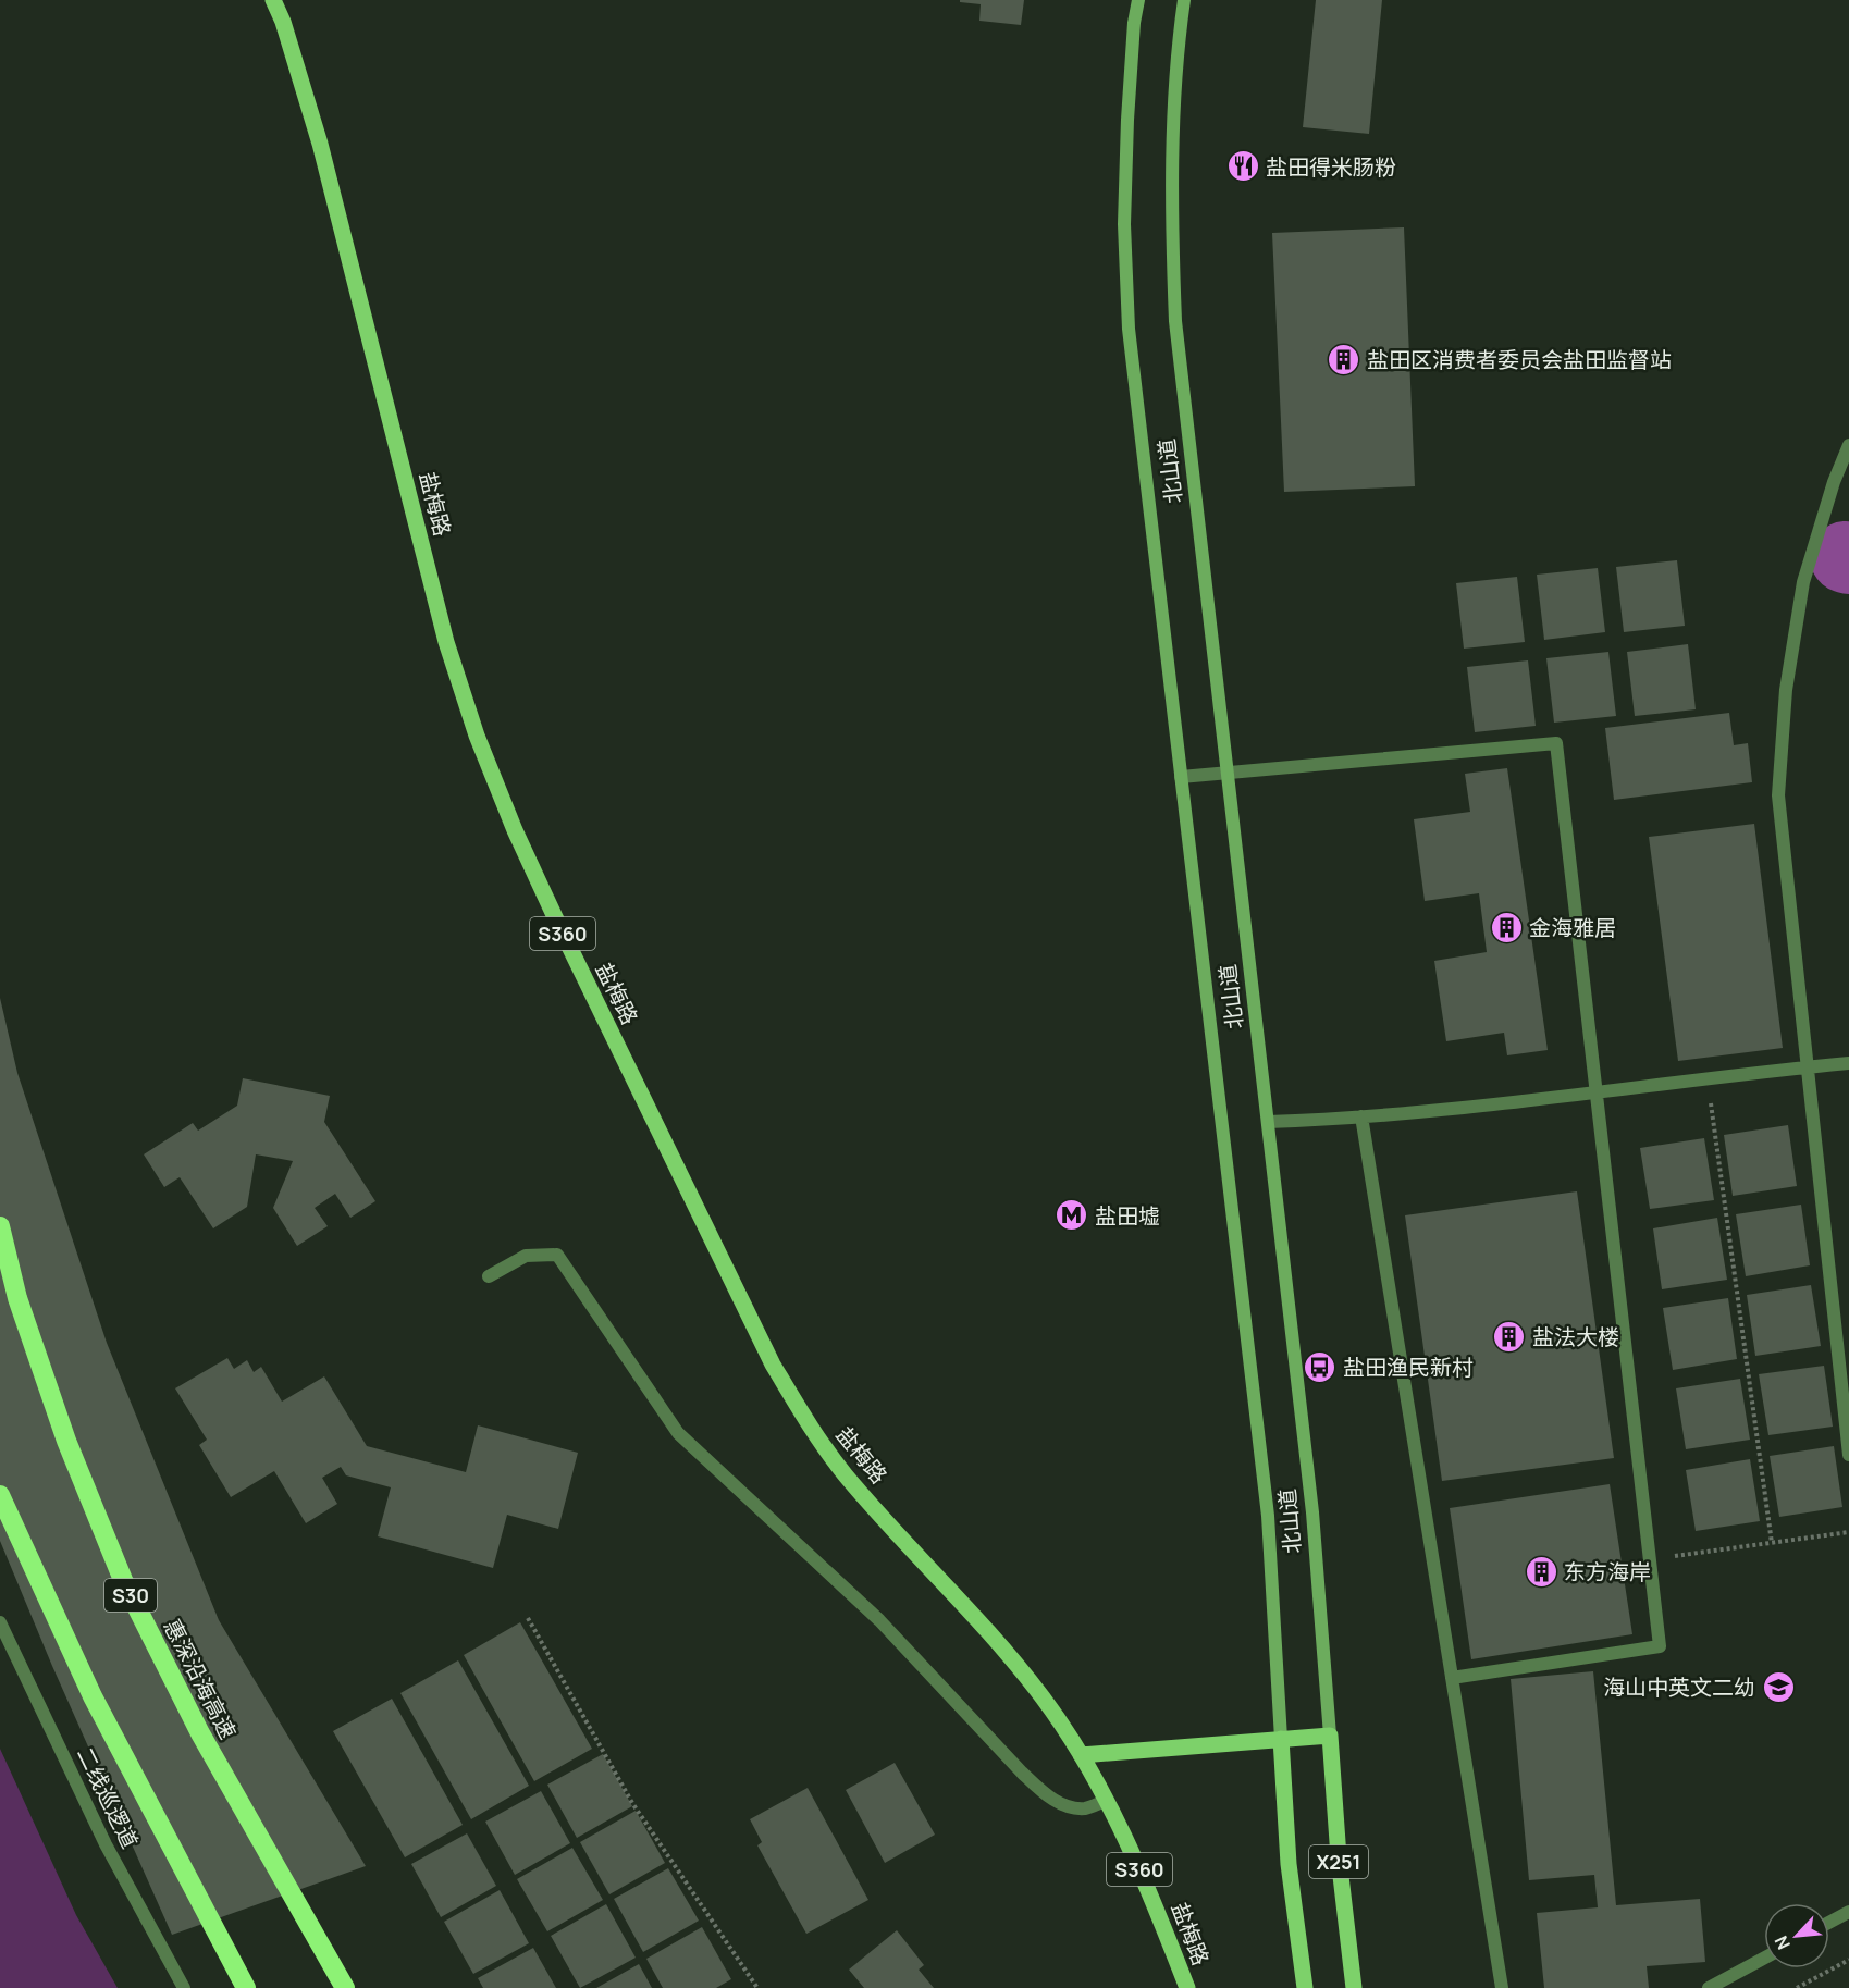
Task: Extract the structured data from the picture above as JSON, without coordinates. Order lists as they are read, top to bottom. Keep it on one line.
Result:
{"streets":{"highway":["S30","惠深沿海高速"],"main road":["北山道","盐梅路","S360","X251"],"street":["二线巡逻道"]},"places":{"restaurant":["盐田得米肠粉"],"building":["盐田区消费者委员会盐田监督站","金海雅居","盐法大楼","东方海岸"],"metro station":["盐田墟"],"bus stop":["盐田渔民新村"],"school or university":["海山中英文二幼"]},"north":"bottom left"}
